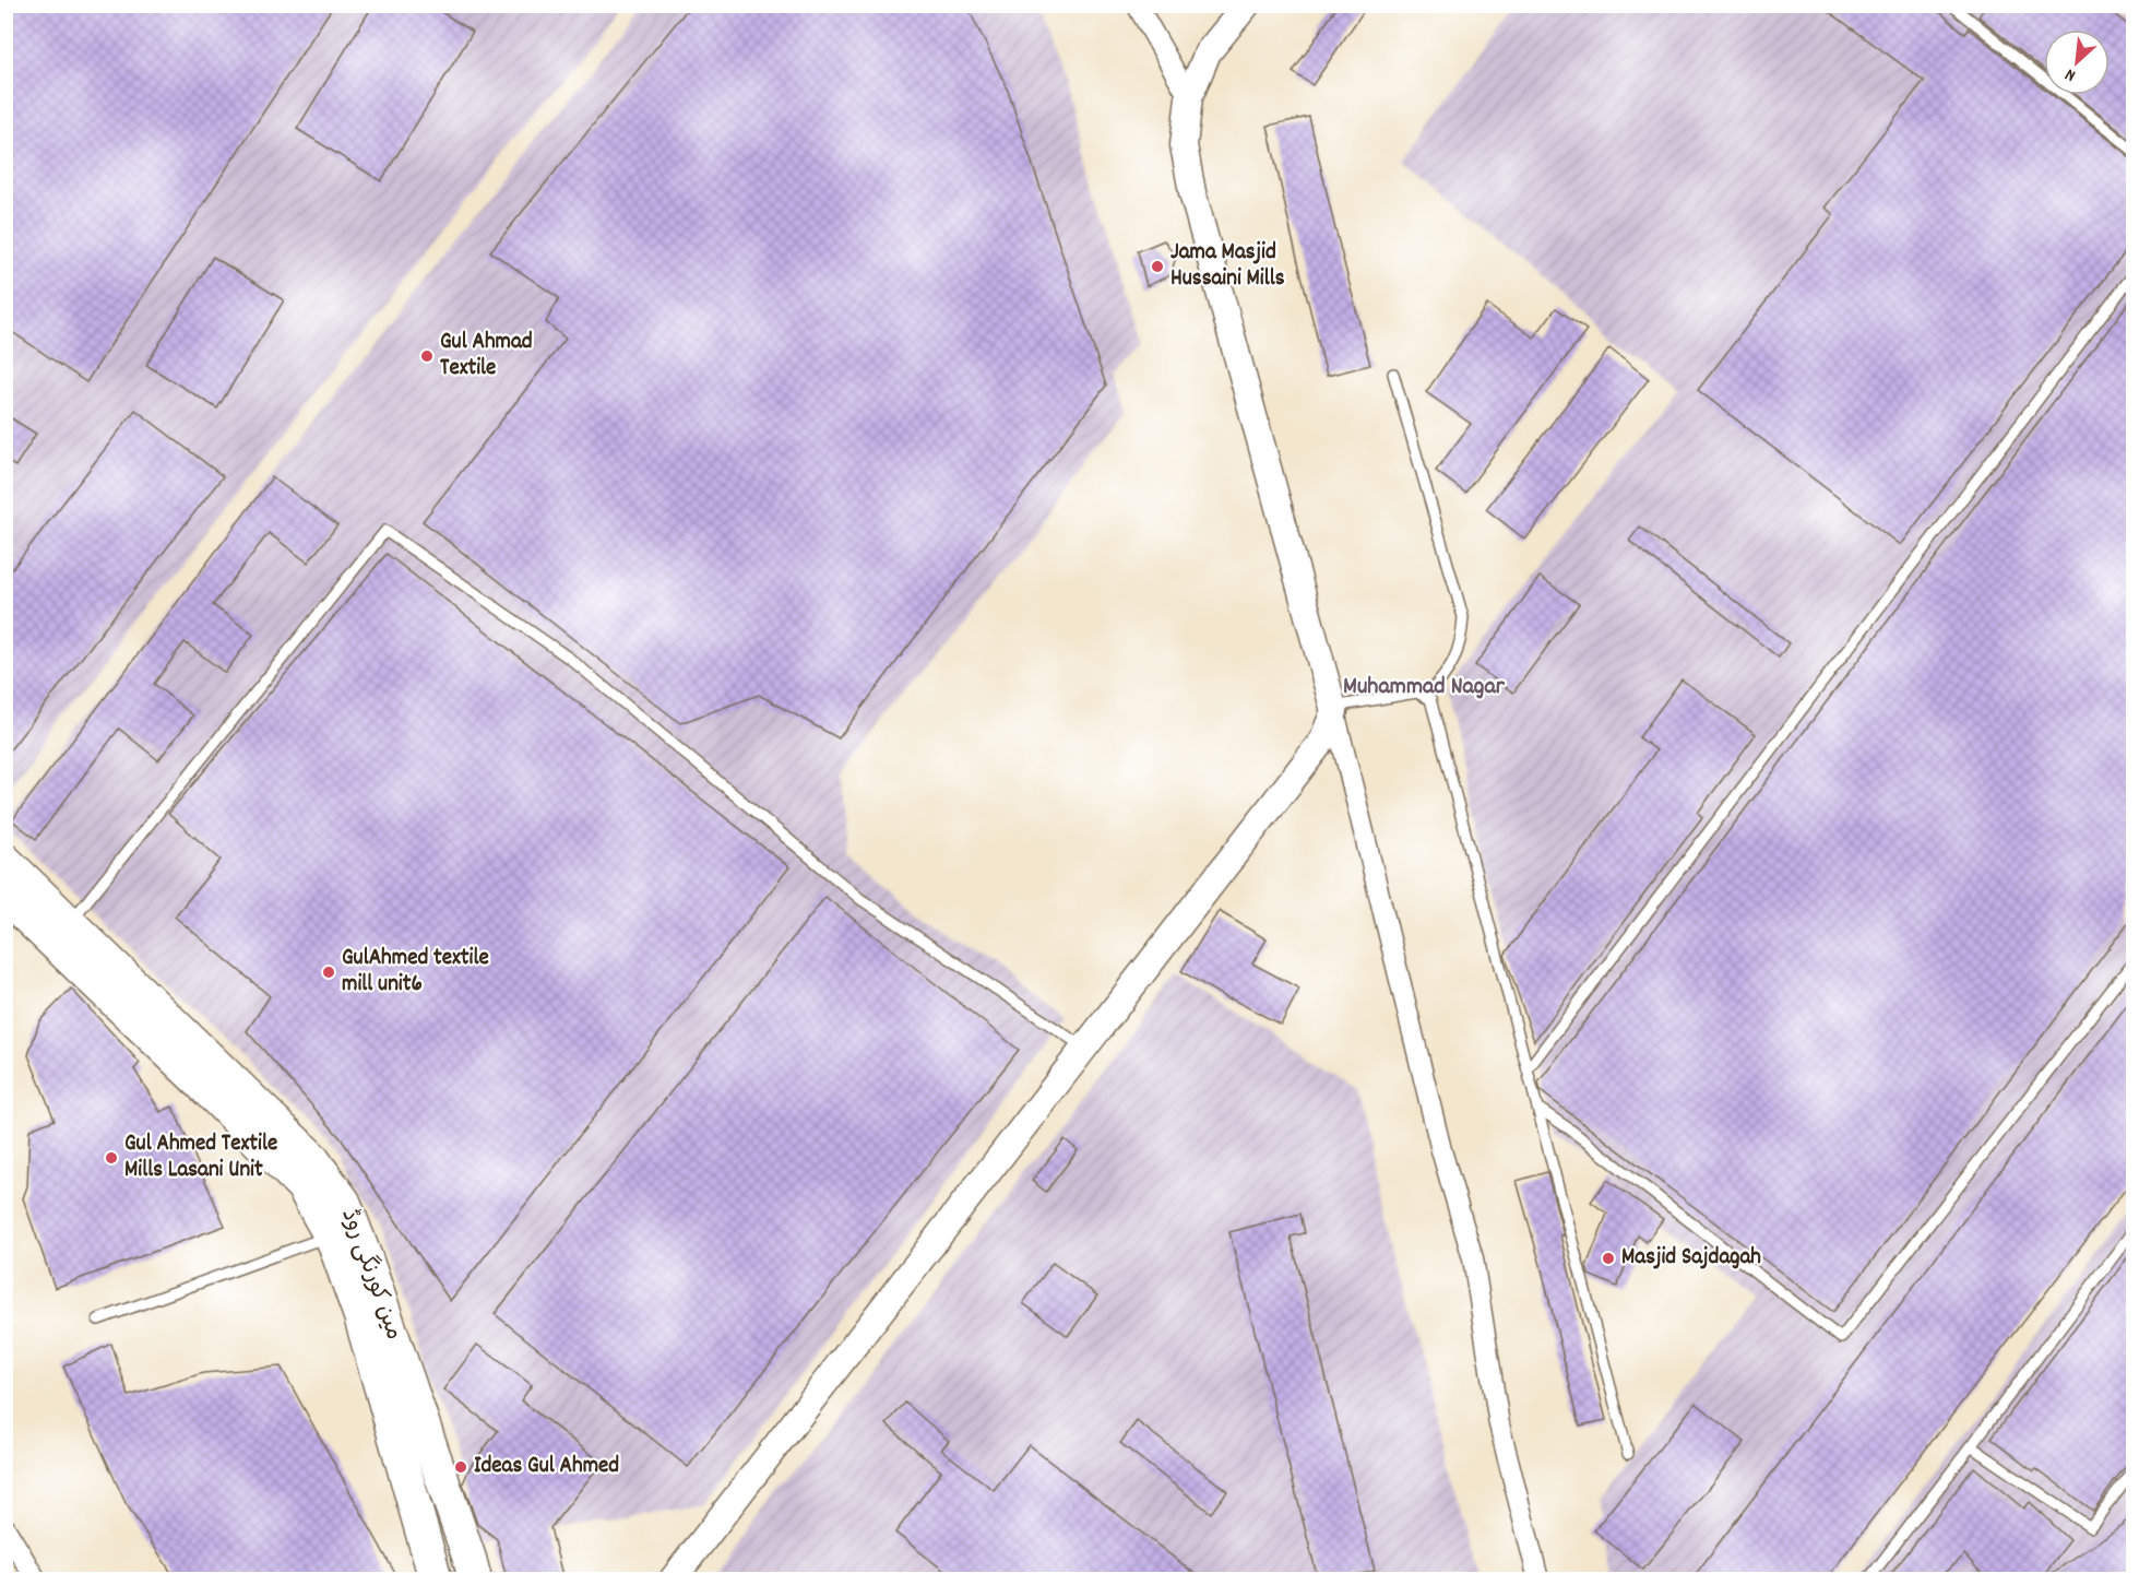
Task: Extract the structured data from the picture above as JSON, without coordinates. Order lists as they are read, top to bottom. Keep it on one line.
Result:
{"streets":{"main road":["مین کورنگی روڈ"]},"districts":["Muhammad Nagar"],"places":["Jama Masjid Hussaini Mills","Gul Ahmad Textile","GulAhmed textile mill unit6","Gul Ahmed Textile Mills Lasani Unit","Masjid Sajdagah","Ideas Gul Ahmed"],"north":"bottom left"}
